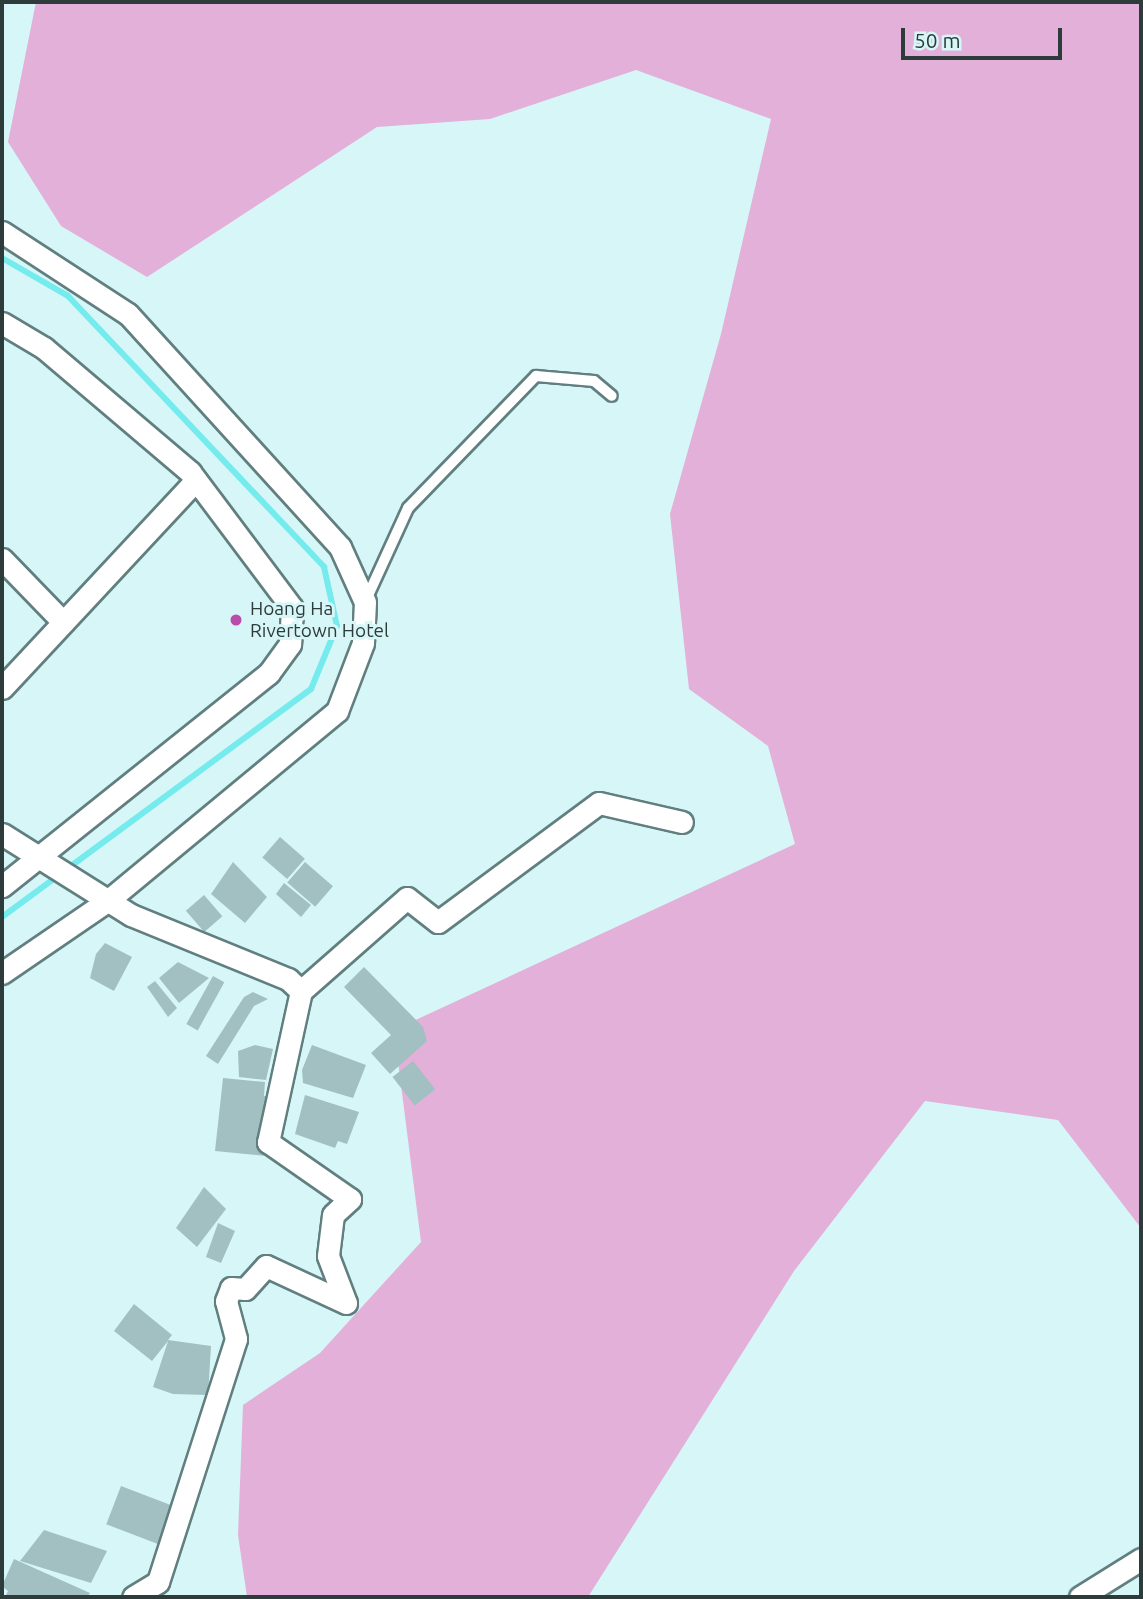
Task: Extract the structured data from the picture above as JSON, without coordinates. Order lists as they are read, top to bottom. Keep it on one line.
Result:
{"places":["Hoang Ha Rivertown Hotel"],"scale_bar":"50 m"}
